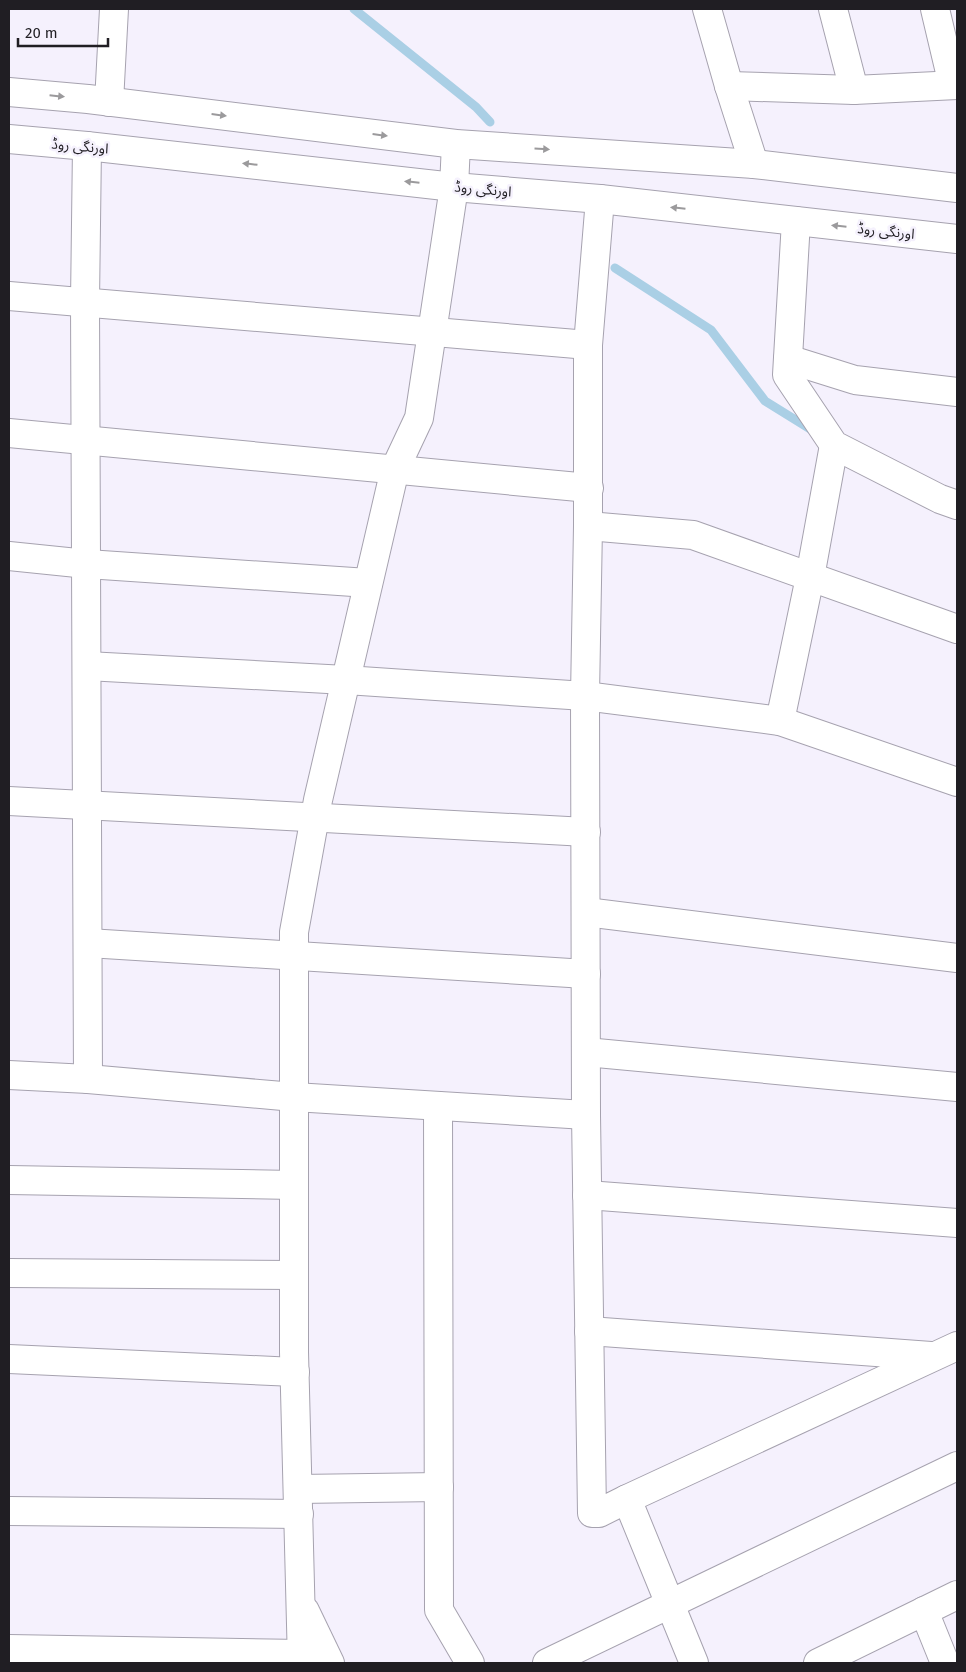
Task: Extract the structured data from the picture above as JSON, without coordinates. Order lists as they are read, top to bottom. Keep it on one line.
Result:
{"streets":{"street":["اورنگی روڈ"]},"scale_bar":"20 m"}
